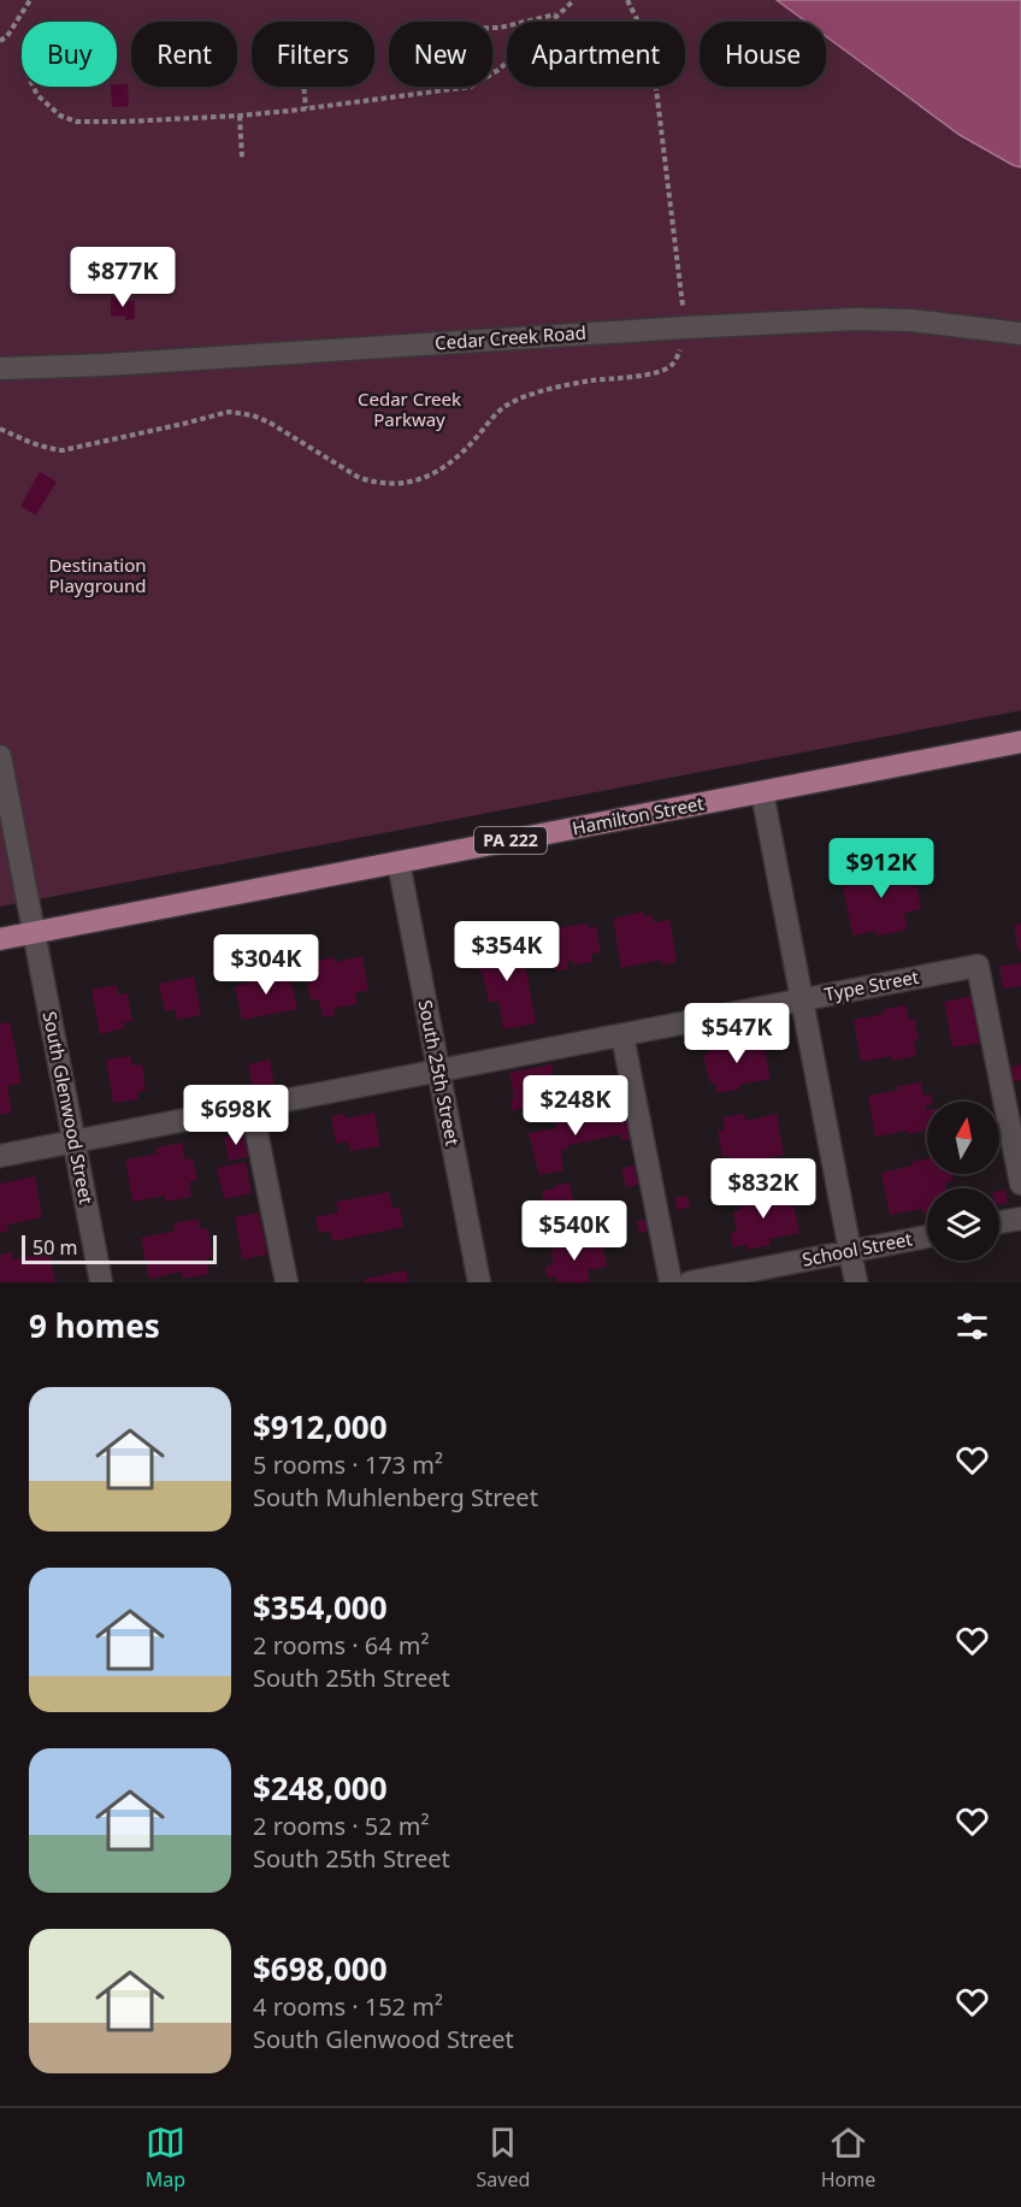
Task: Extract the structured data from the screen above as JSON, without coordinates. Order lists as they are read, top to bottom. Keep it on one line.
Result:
{"streets":{"main road":["Hamilton Street","PA 222"],"street":["Cedar Creek Road","Type Street","South 25th Street","South Glenwood Street","School Street"]},"crossings":[["Hamilton Street","South 25th Street"],["Hamilton Street","South Glenwood Street"],["Type Street","South 25th Street"],["Type Street","South Glenwood Street"]],"parks":["Cedar Creek Parkway","Destination Playground"],"scale_bar":"50 m","north":"top","page":{"chip":["Buy","Rent","Filters","New","Apartment","House"],"price":["$877K","$912K","$354K","$304K","$547K","$248K","$698K","$832K","$540K"],"scale":"50 m","heading":"9 homes","list":[{"name":"$912,000","note":"5 rooms · 173 m² · South Muhlenberg Street"},{"name":"$354,000","note":"2 rooms · 64 m² · South 25th Street"},{"name":"$248,000","note":"2 rooms · 52 m² · South 25th Street"},{"name":"$698,000","note":"4 rooms · 152 m² · South Glenwood Street"}],"tabs":["Map","Saved","Home"]}}
